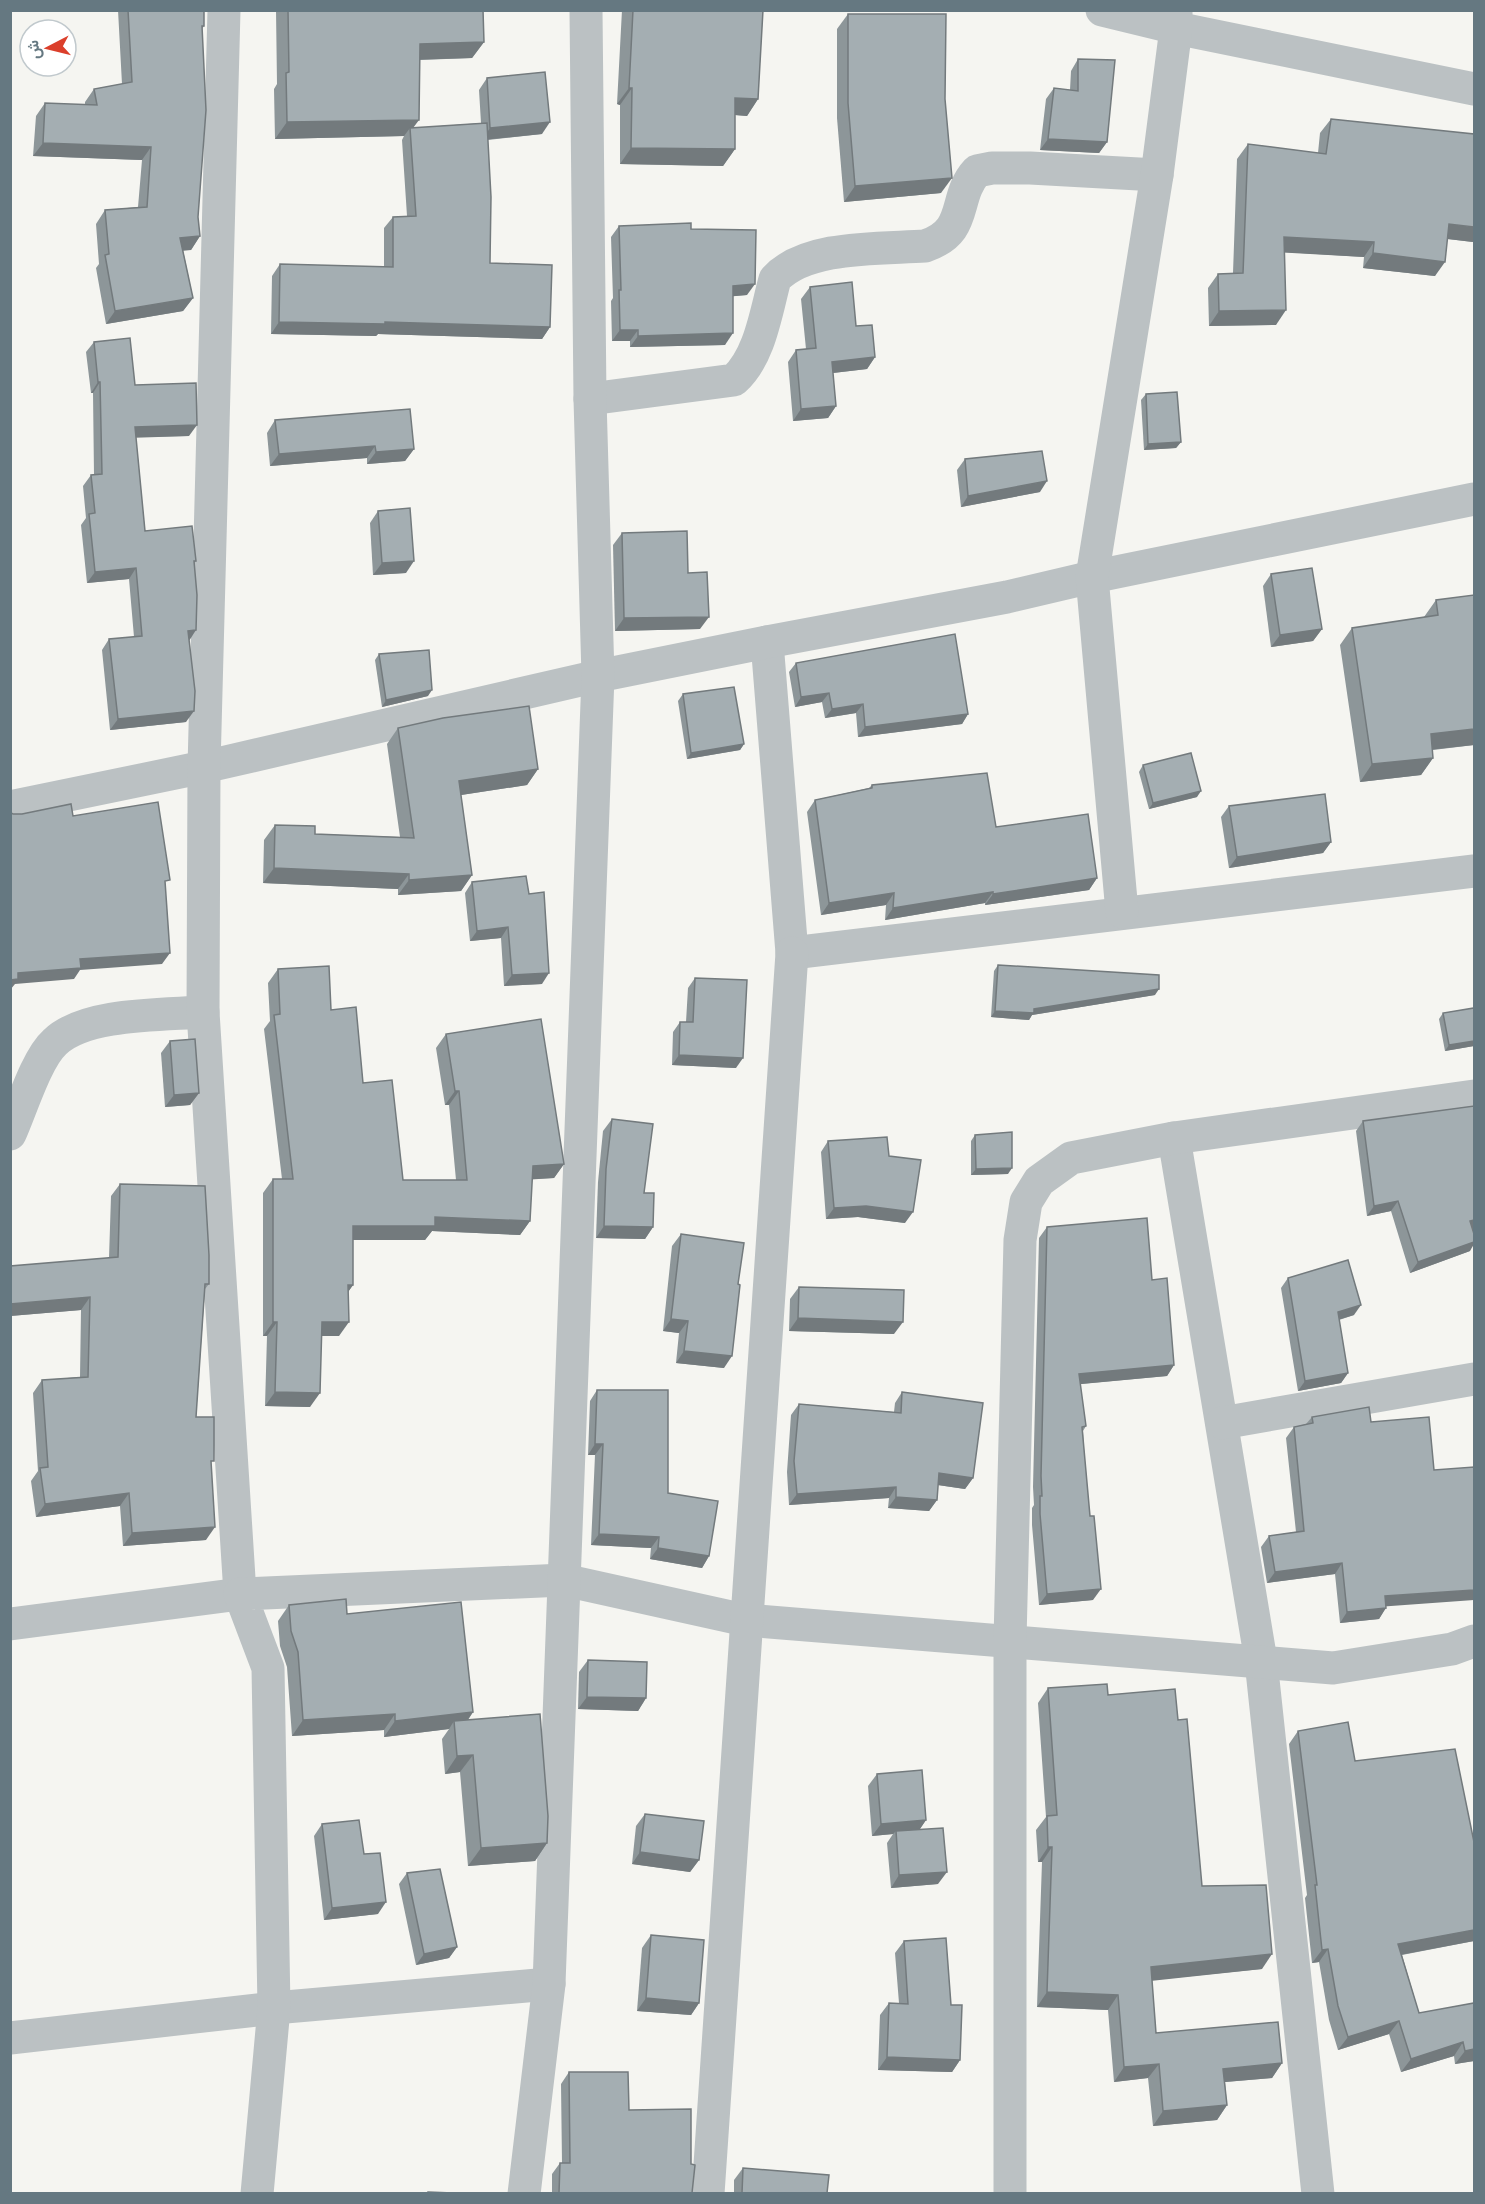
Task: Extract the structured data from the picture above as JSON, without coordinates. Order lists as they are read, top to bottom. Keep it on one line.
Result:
{"north":"left"}
